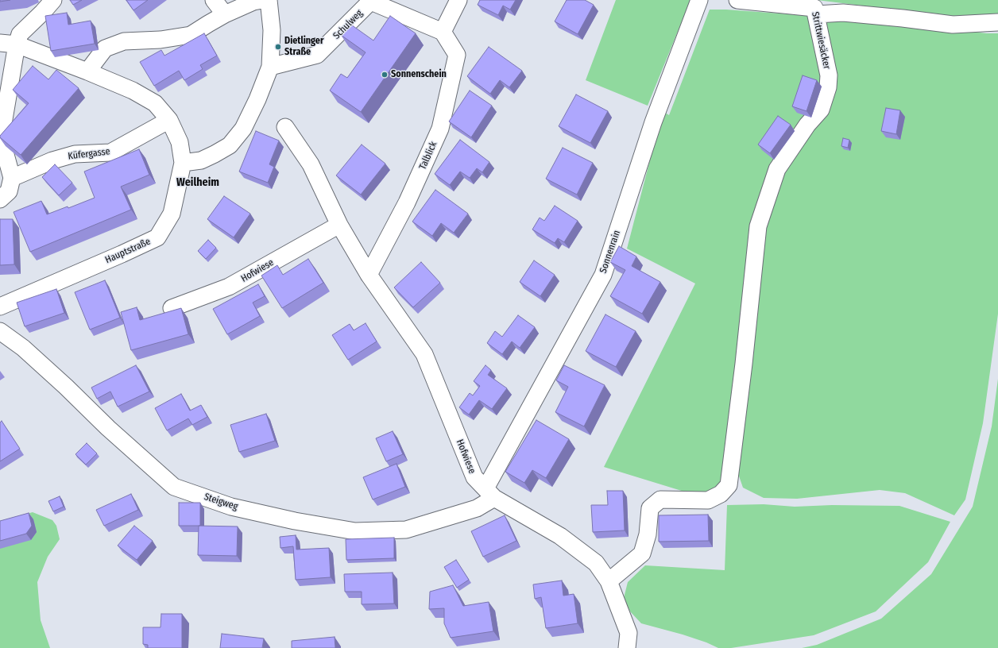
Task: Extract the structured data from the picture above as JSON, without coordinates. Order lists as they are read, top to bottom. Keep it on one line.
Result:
{"streets":{"street":["Schulweg","Strittwiesäcker","Küfergasse","Talblick","Hauptstraße","Sonnenrain","Hofwiese","Steigweg"]},"crossings":[["Strittwiesäcker","Hofwiese"],["Küfergasse","Hauptstraße"],["Talblick","Hofwiese"],["Sonnenrain","Hofwiese"],["Sonnenrain","Steigweg"],["Hofwiese","Steigweg"]],"districts":["Weilheim"],"places":["Dietlinger Straße","Sonnenschein"]}
